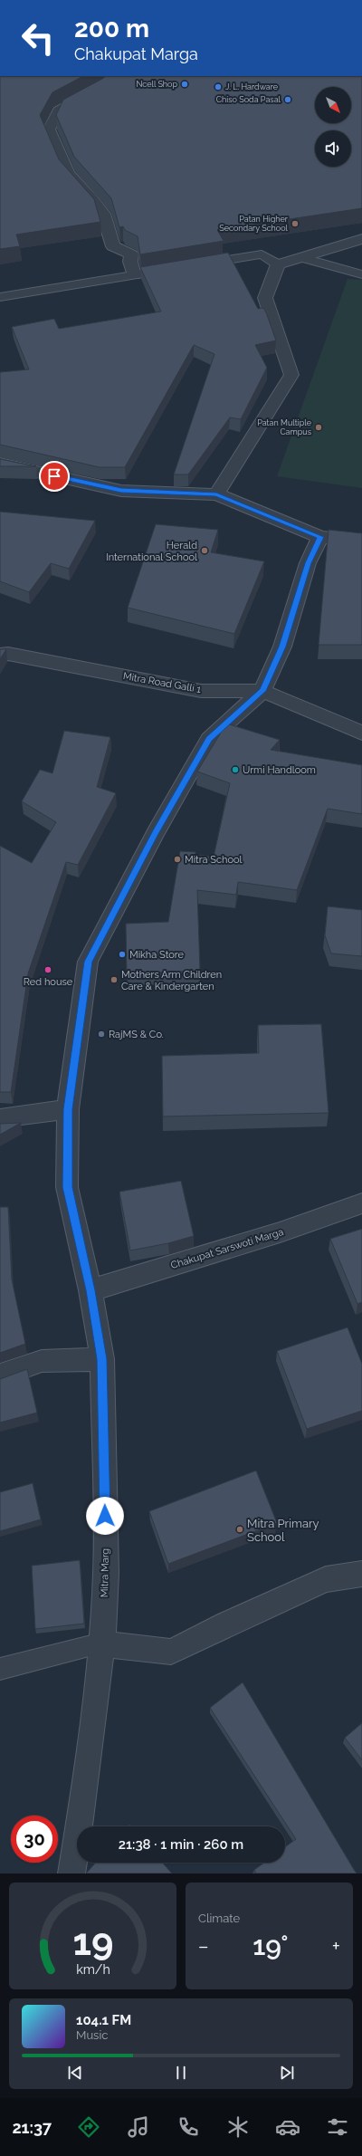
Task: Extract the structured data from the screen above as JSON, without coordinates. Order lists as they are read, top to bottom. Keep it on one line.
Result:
{"streets":{"street":["Mitra Road Galli 1","Chakupat Sarswoti Marga","Mitra Marg"]},"crossings":[["Mitra Road Galli 1","Mitra Marg"],["Chakupat Sarswoti Marga","Mitra Marg"]],"places":["Ncell Shop","J. L. Hardware","Chiso Soda Pasal","Patan Higher Secondary School","Patan Multiple Campus","Herald International School","Urmi Handloom","Mitra School","Mikha Store","Red house","Mothers Arm Children Care & Kindergarten","RajMS & Co.","Mitra Primary School"],"north":"bottom right","page":{"turn":["200 m","Chakupat Marga"],"limit":"30","trip":"21:38 · 1 min · 260 m","tile":"Climate","heat":["−","19°","+"],"song":["104.1 FM","Music"],"tabs":"21:37","gauge":["19","km/h"]}}
